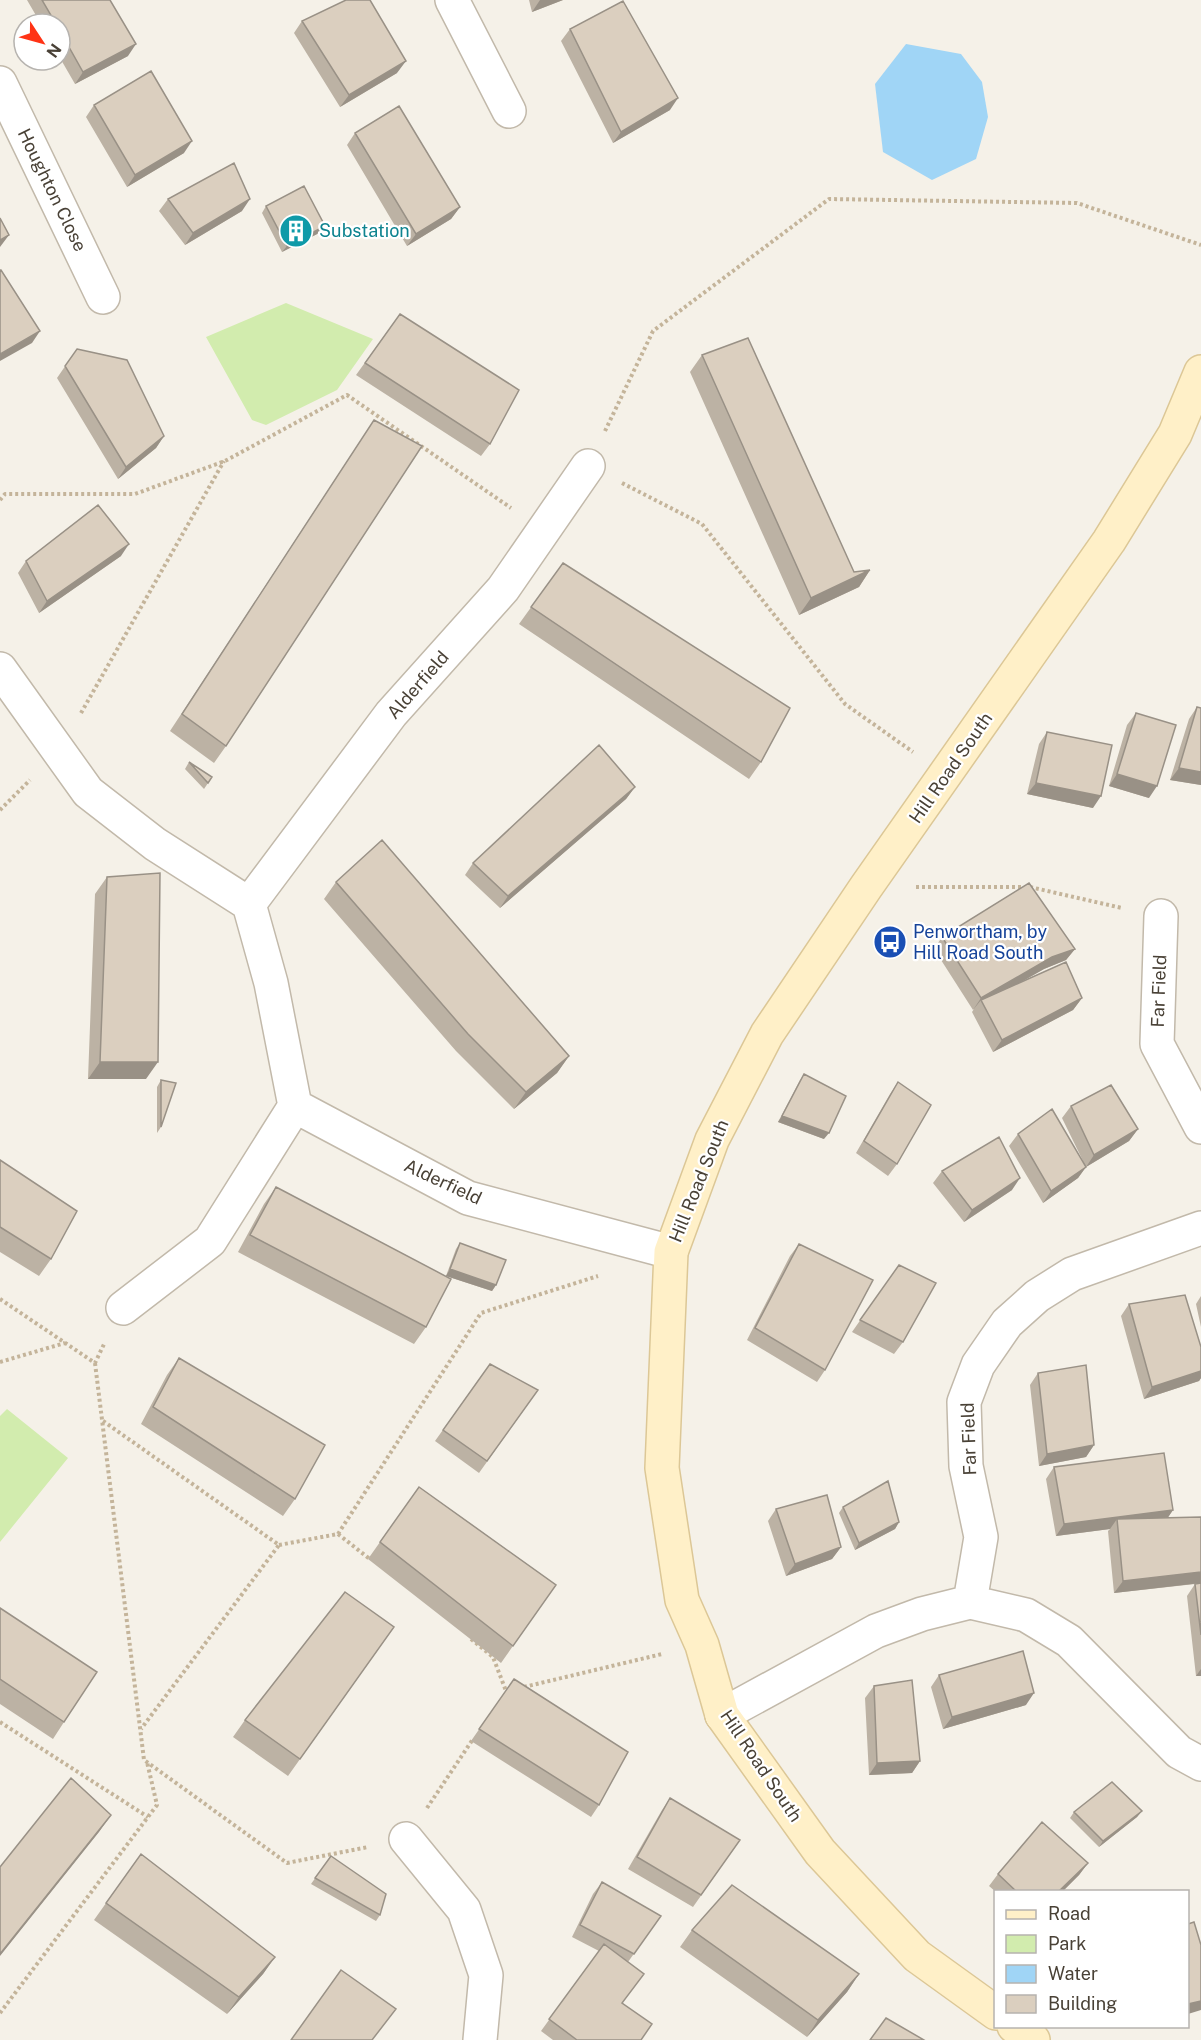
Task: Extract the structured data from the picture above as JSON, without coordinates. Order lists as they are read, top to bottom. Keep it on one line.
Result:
{"streets":{"street":["Houghton Close","Alderfield","Hill Road South","Far Field"]},"crossings":[["Alderfield","Hill Road South"]],"places":{"building":["Substation"],"bus stop":["Penwortham, by Hill Road South"]},"legend":["Road","Park","Water","Building"],"north":"bottom right"}
